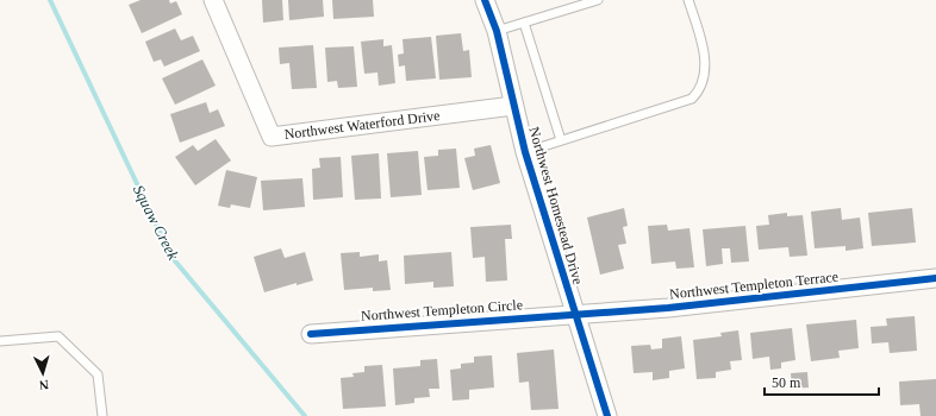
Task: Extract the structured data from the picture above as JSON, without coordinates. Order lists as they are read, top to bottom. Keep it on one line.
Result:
{"streets":{"street":["Northwest Waterford Drive","Northwest Homestead Drive","Northwest Templeton Terrace","Northwest Templeton Circle"]},"crossings":[["Northwest Waterford Drive","Northwest Homestead Drive"],["Northwest Homestead Drive","Northwest Templeton Terrace"],["Northwest Homestead Drive","Northwest Templeton Circle"],["Northwest Templeton Terrace","Northwest Templeton Circle"]],"water":["Squaw Creek"],"scale_bar":"50 m","north":"bottom"}
